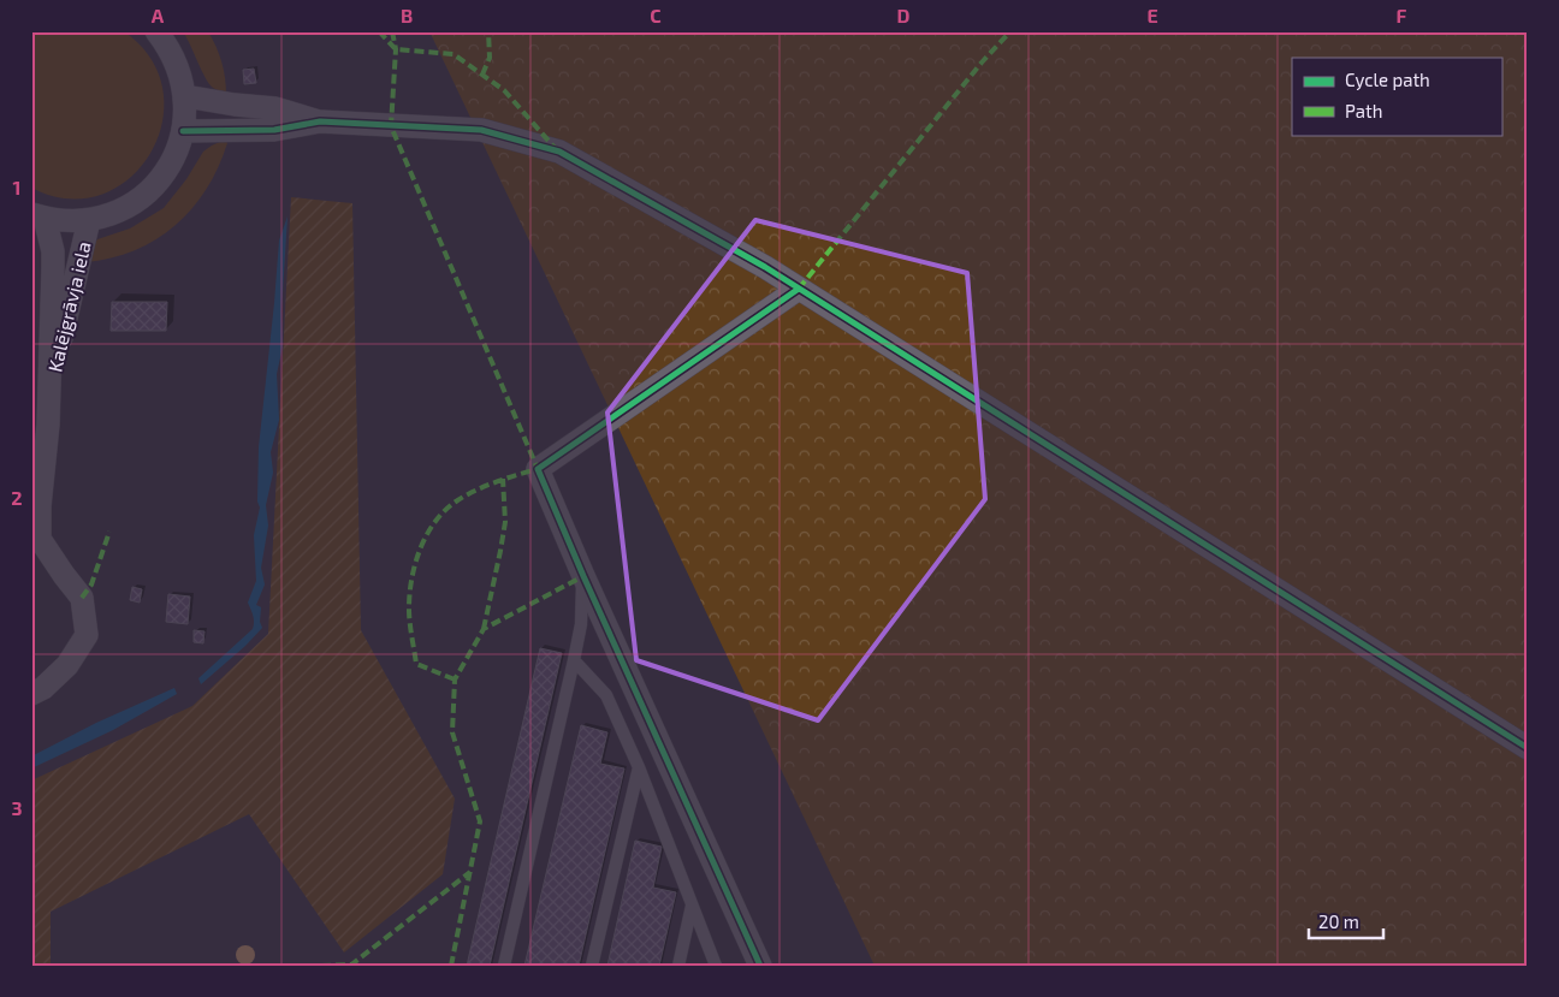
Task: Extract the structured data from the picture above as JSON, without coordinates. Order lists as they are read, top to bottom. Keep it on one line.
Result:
{"streets":{"street":["Kalējgrāvja iela"]},"legend":["Cycle path","Path"],"scale_bar":"20 m","grid":{"columns":["A","B","C","D","E","F"],"rows":["1","2","3"]}}
